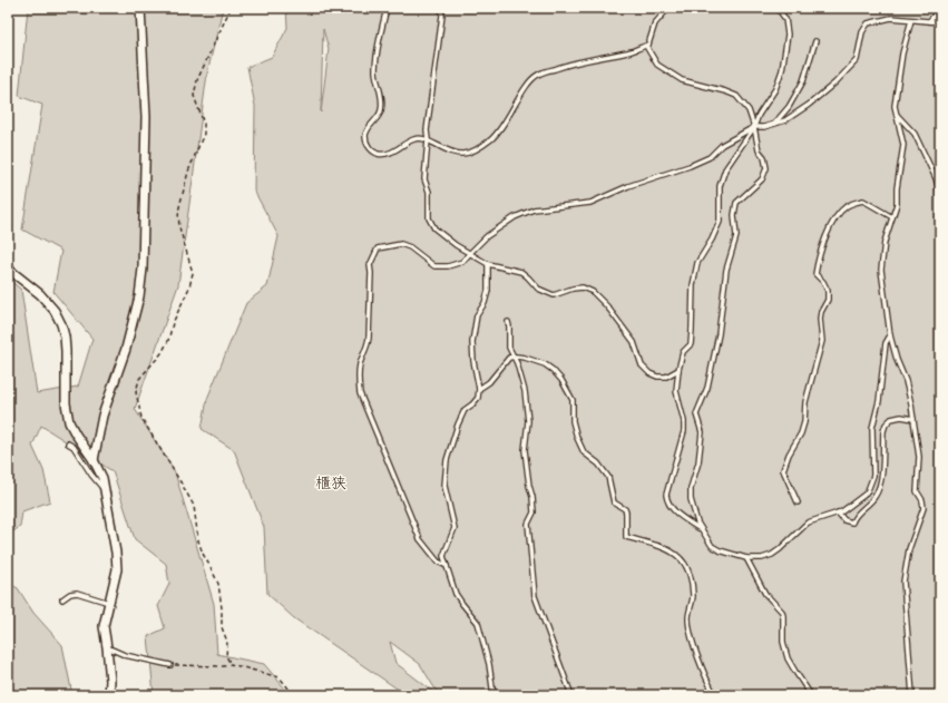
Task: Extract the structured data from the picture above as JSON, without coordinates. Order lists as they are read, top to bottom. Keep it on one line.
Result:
{"districts":["櫃狭"]}
